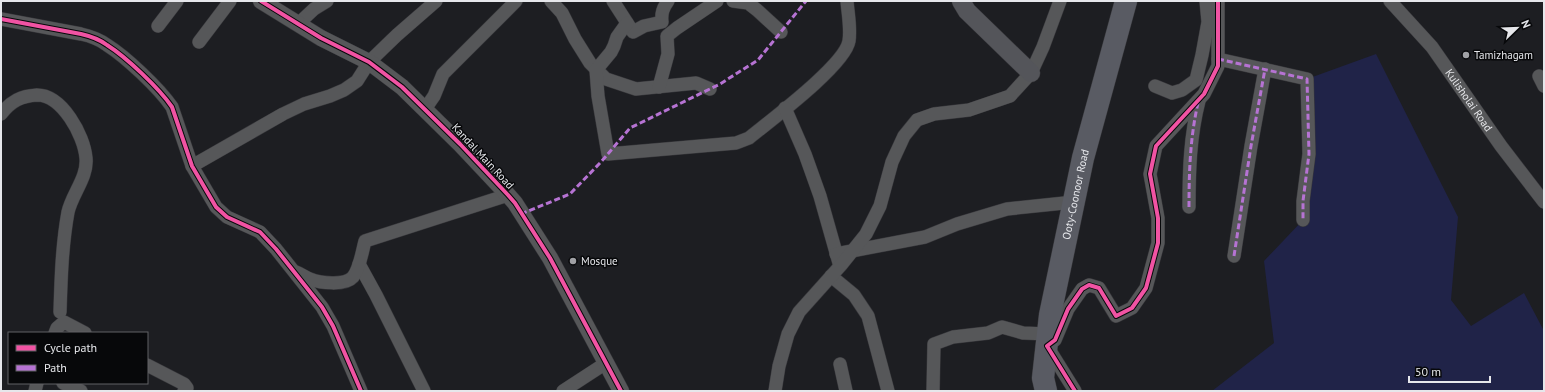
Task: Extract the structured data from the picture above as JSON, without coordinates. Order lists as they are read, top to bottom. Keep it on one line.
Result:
{"streets":{"highway":["Ooty-Coonoor Road"],"street":["Kulisholai Road","Kandal Main Road"]},"places":["Tamizhagam","Mosque"],"legend":["Cycle path","Path"],"scale_bar":"50 m","north":"top right"}
